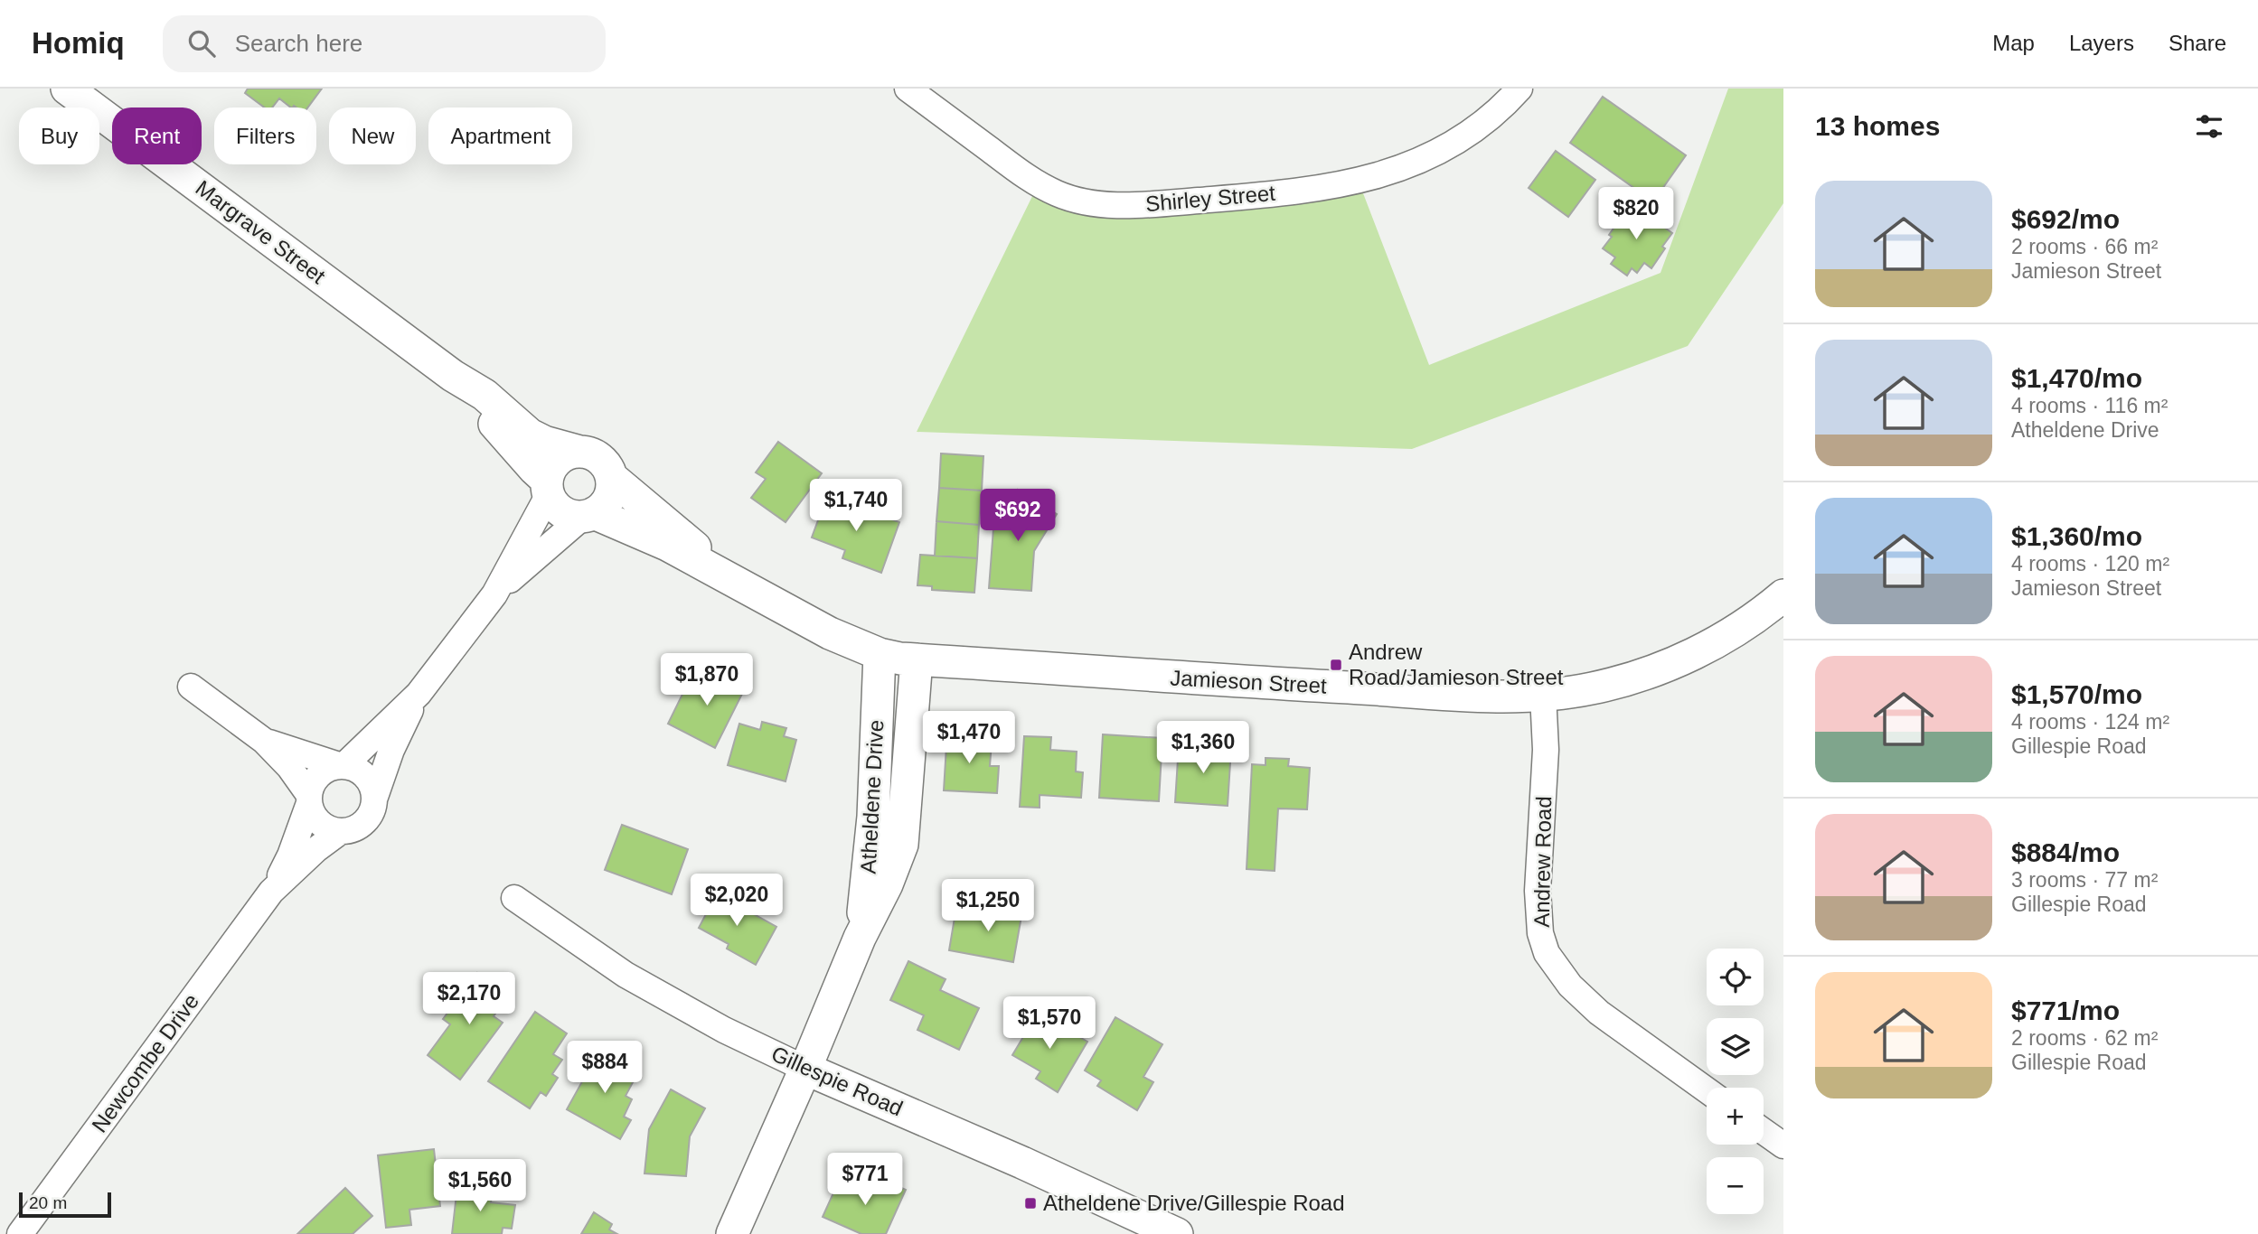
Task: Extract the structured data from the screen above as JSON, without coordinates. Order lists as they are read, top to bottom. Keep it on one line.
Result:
{"streets":{"street":["Shirley Street","Margrave Street","Jamieson Street","Atheldene Drive","Andrew Road","Newcombe Drive","Gillespie Road"]},"crossings":[["Jamieson Street","Atheldene Drive"],["Jamieson Street","Andrew Road"],["Atheldene Drive","Gillespie Road"]],"places":{"transit":["Andrew Road/Jamieson Street","Atheldene Drive/Gillespie Road"]},"scale_bar":"20 m","page":{"header":"Homiq","search":"Search here","nav":["Map","Layers","Share"],"heading":"13 homes","chip":["Buy","Rent","Filters","New","Apartment"],"list":[{"name":"$692/mo","note":"2 rooms · 66 m² · Jamieson Street"},{"name":"$1,470/mo","note":"4 rooms · 116 m² · Atheldene Drive"},{"name":"$1,360/mo","note":"4 rooms · 120 m² · Jamieson Street"},{"name":"$1,570/mo","note":"4 rooms · 124 m² · Gillespie Road"},{"name":"$884/mo","note":"3 rooms · 77 m² · Gillespie Road"},{"name":"$771/mo","note":"2 rooms · 62 m² · Gillespie Road"}],"price":["$820","$1,740","$692","$1,870","$1,470","$1,360","$2,020","$1,250","$2,170","$1,570","$884","$771","$1,560"],"map_buttons":["+","−"],"scale":"20 m"}}
